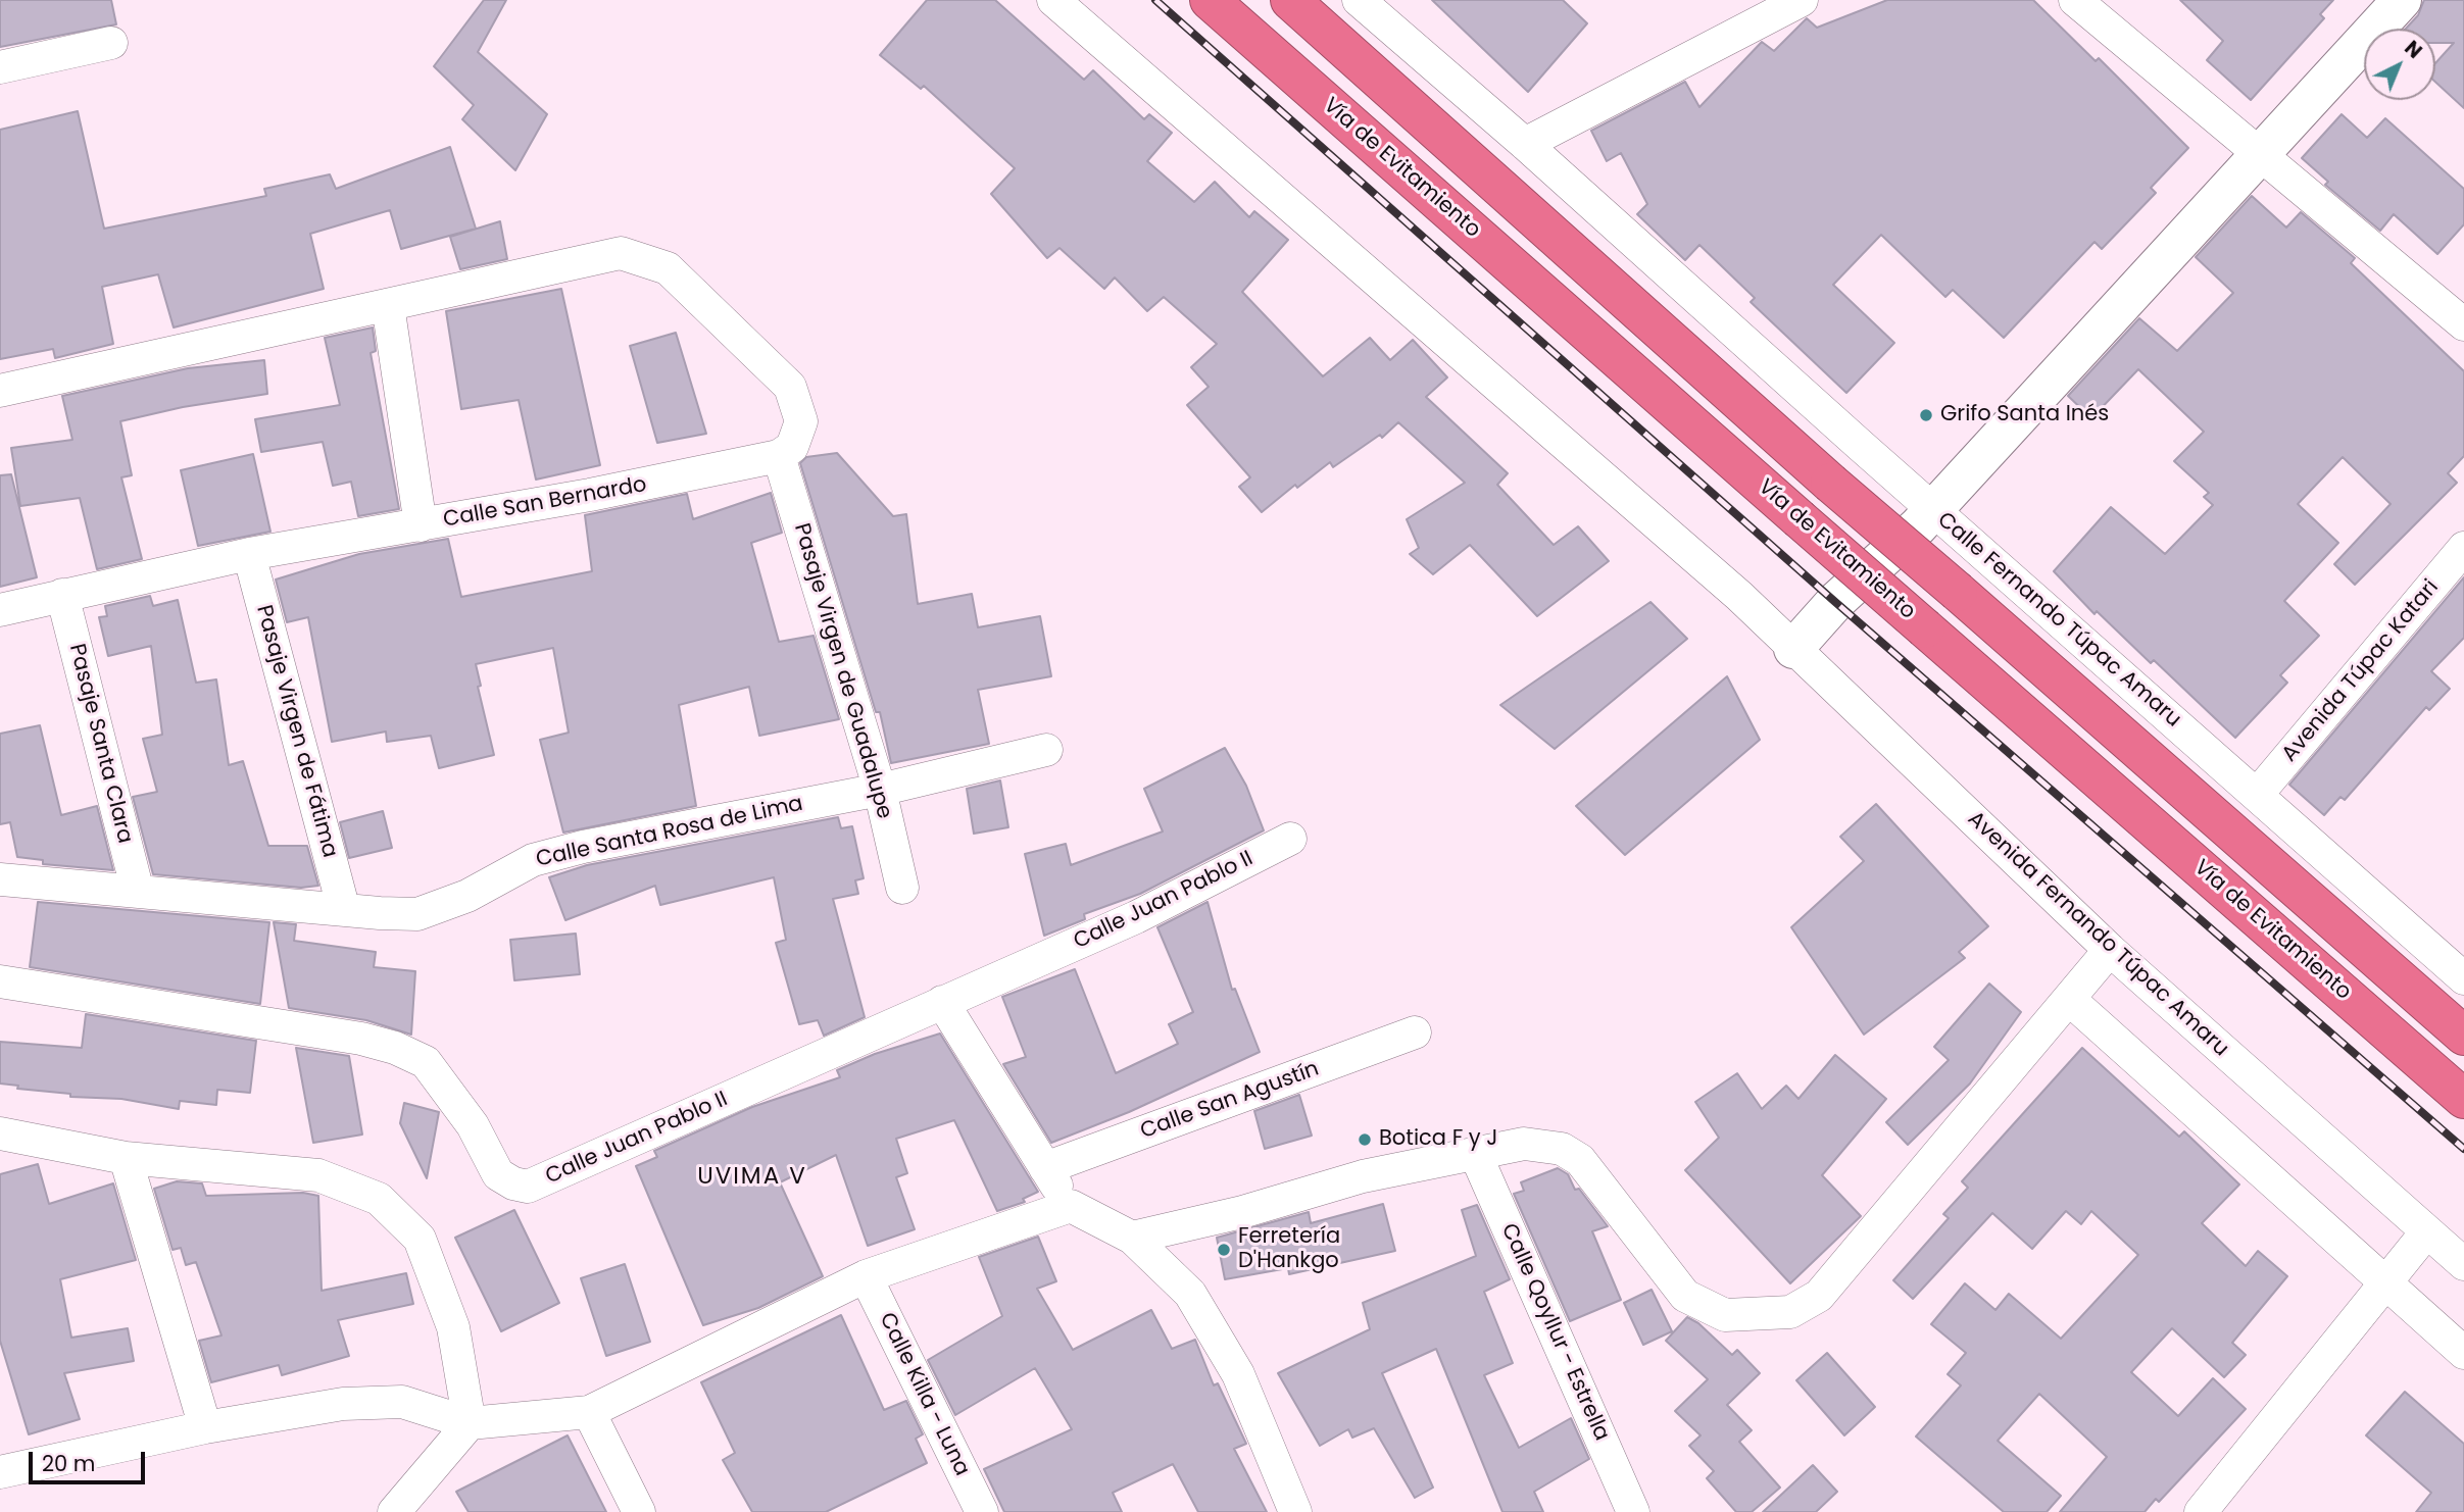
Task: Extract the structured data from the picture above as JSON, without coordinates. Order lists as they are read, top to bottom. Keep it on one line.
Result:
{"streets":{"highway":["Vía de Evitamiento"],"street":["Calle San Bernardo","Calle Fernando Túpac Amaru","Pasaje Virgen de Guadalupe","Avenida Túpac Katari","Pasaje Virgen de Fátima","Pasaje Santa Clara","Calle Santa Rosa de Lima","Calle Juan Pablo II","Avenida Fernando Túpac Amaru","Calle San Agustín","Calle Qoyllur - Estrella","Calle Killa - Luna"]},"crossings":[["Calle San Bernardo","Pasaje Virgen de Guadalupe"],["Calle San Bernardo","Pasaje Virgen de Fátima"],["Calle San Bernardo","Pasaje Santa Clara"],["Calle Fernando Túpac Amaru","Avenida Túpac Katari"],["Pasaje Virgen de Guadalupe","Calle Santa Rosa de Lima"],["Pasaje Virgen de Fátima","Calle Santa Rosa de Lima"],["Pasaje Santa Clara","Calle Santa Rosa de Lima"]],"districts":["UVIMA V"],"places":["Grifo Santa Inés","Botica F y J","Ferretería D'Hankgo"],"scale_bar":"20 m","north":"top right"}
